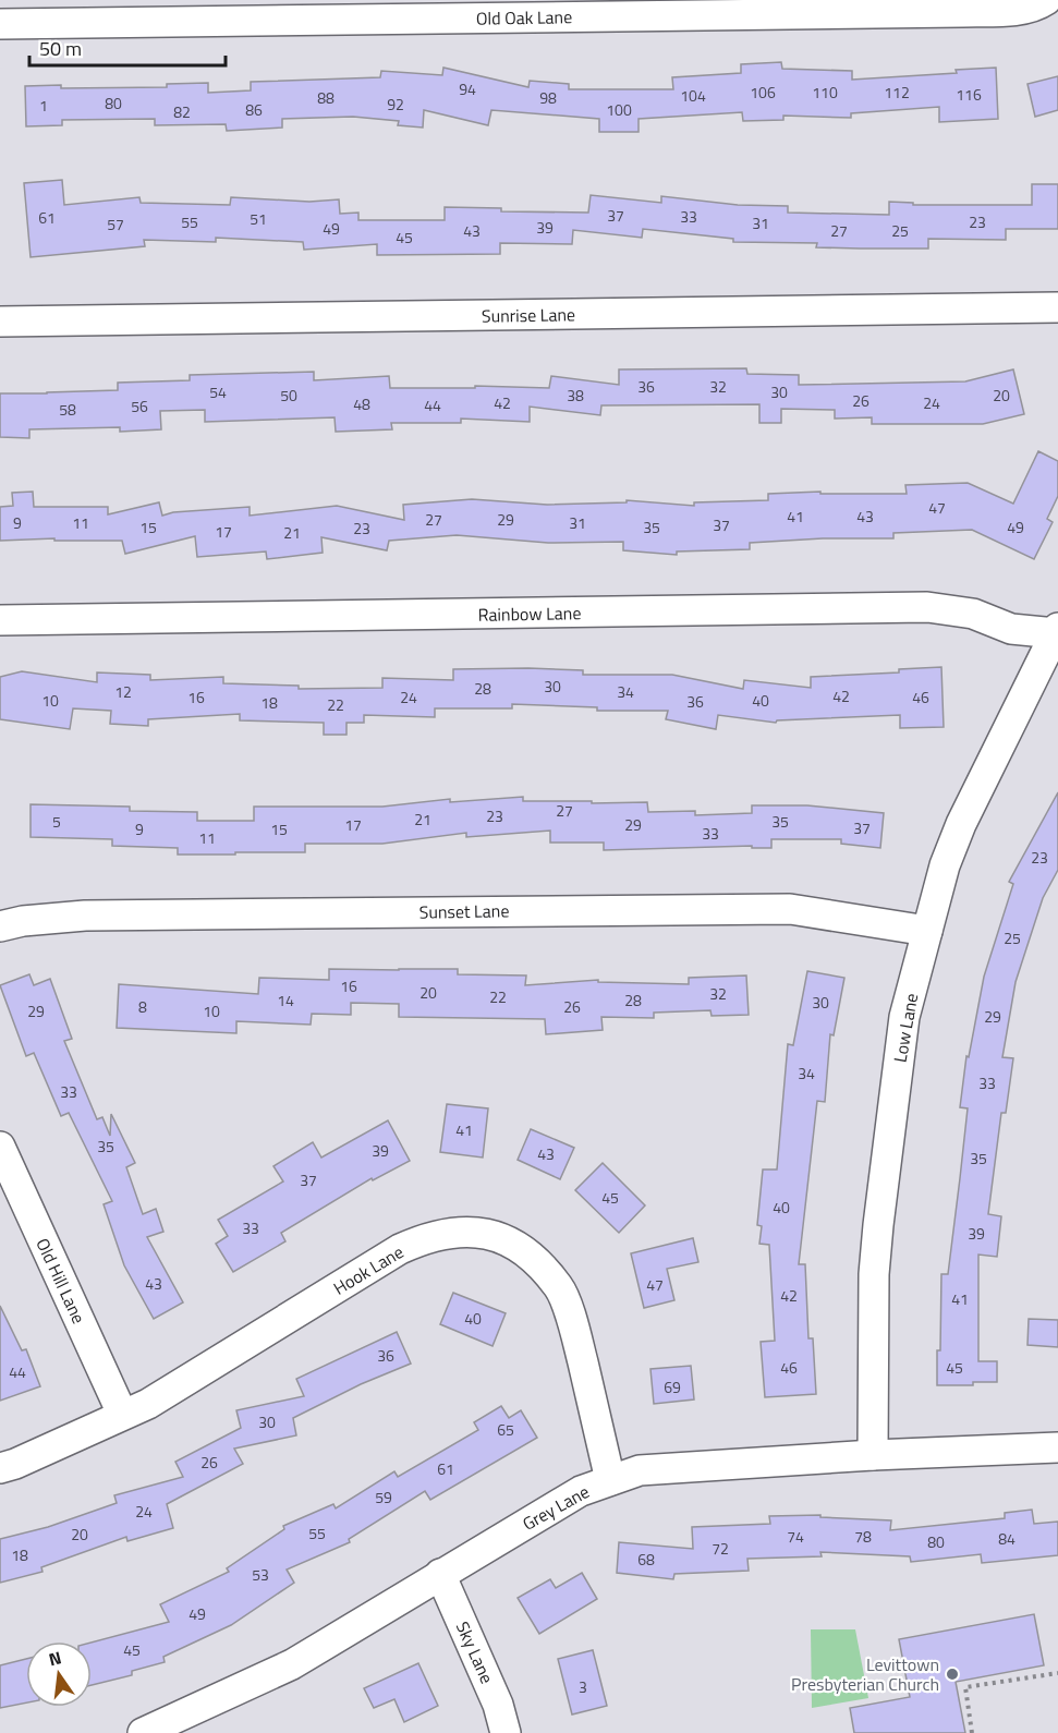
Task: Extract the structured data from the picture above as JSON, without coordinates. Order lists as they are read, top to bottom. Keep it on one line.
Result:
{"streets":{"street":["Old Oak Lane","Sunrise Lane","Rainbow Lane","Sunset Lane","Low Lane","Hook Lane","Old Hill Lane","Grey Lane","Sky Lane"]},"crossings":[["Rainbow Lane","Low Lane"],["Sunset Lane","Low Lane"],["Low Lane","Grey Lane"],["Hook Lane","Old Hill Lane"],["Hook Lane","Grey Lane"],["Grey Lane","Sky Lane"]],"places":["Levittown Presbyterian Church"],"house_numbers":["94","106","110","112","116","104","88","98","80","92","1","86","100","82","37","33","61","51","55","23","31","57","39","49","43","27","25","45","36","32","54","30","50","38","20","26","42","24","48","44","56","58","47","41","43","27","29","9","11","31","37","15","35","49","23","17","21","30","28","12","34","42","16","24","46","10","40","36","18","22","27","23","21","5","35","17","29","37","9","15","33","11","23","25","16","20","32","22","14","28","30","8","26","29","10","29","34","33","33","41","35","39","43","35","37","45","40","33","39","43","47","42","41","40","36","46","45","44","69","30","65","26","61","59","24","55","20","74","78","84","80","72","18","68","53","49","45","3"],"scale_bar":"50 m","north":"top"}
